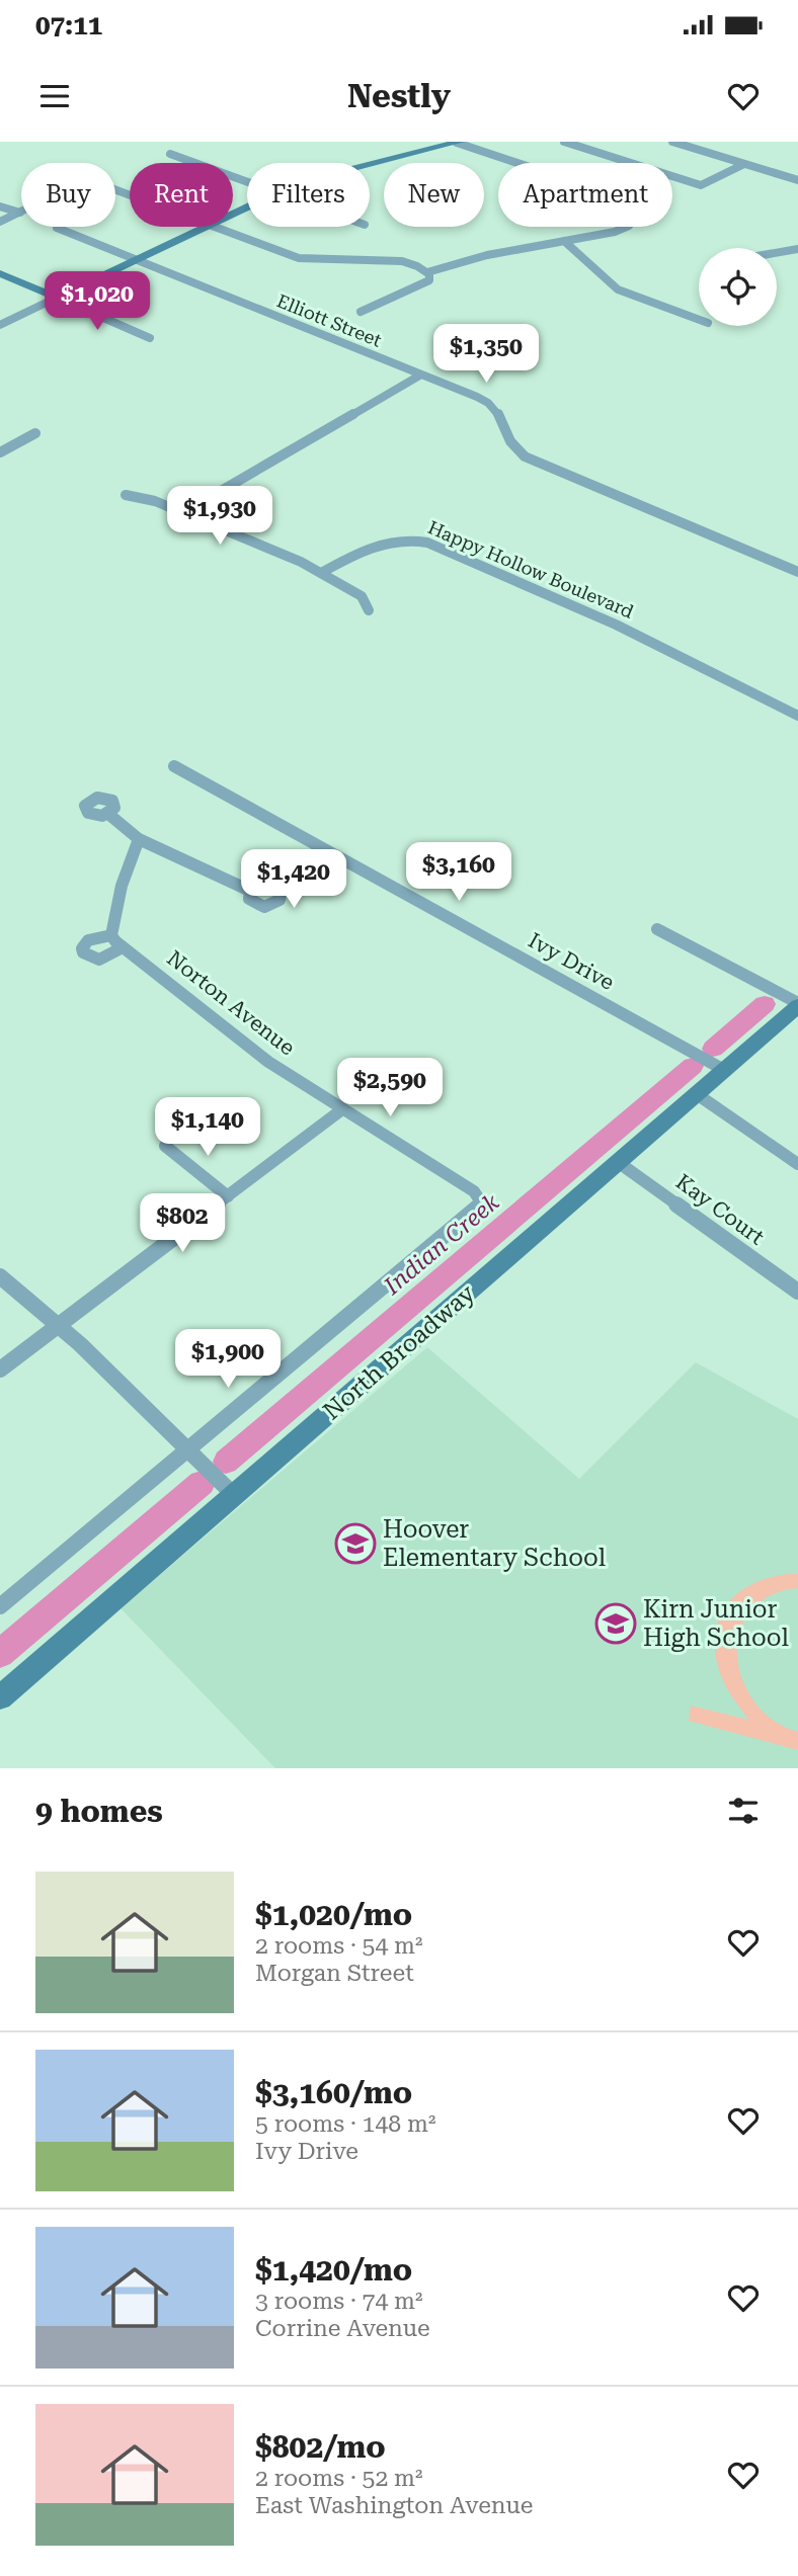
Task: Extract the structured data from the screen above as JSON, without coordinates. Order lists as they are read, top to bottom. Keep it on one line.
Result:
{"streets":{"street":["Elliott Street","Happy Hollow Boulevard","Ivy Drive","Norton Avenue","Kay Court","North Broadway"]},"crossings":[["Ivy Drive","North Broadway"],["Kay Court","North Broadway"]],"water":["Indian Creek"],"places":{"school or university":["Hoover Elementary School","Kirn Junior High School"]},"page":{"status":"07:11","header":"Nestly","chip":["Buy","Rent","Filters","New","Apartment"],"price":["$1,020","$1,350","$1,930","$3,160","$1,420","$2,590","$1,140","$802","$1,900"],"heading":"9 homes","list":[{"name":"$1,020/mo","note":"2 rooms · 54 m² · Morgan Street"},{"name":"$3,160/mo","note":"5 rooms · 148 m² · Ivy Drive"},{"name":"$1,420/mo","note":"3 rooms · 74 m² · Corrine Avenue"},{"name":"$802/mo","note":"2 rooms · 52 m² · East Washington Avenue"}]}}
